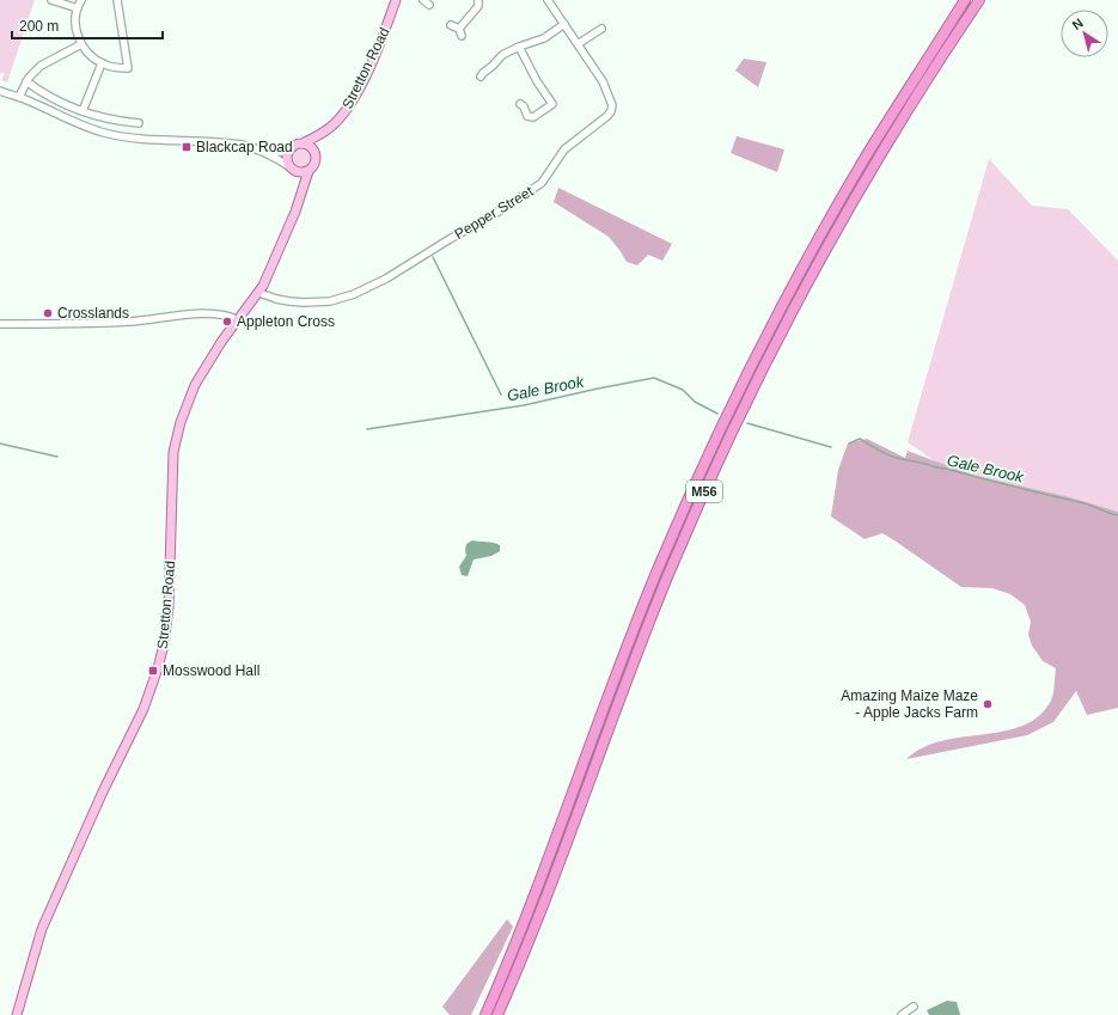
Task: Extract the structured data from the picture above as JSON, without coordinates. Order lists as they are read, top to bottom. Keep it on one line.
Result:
{"streets":{"highway":["M56"],"main road":["Stretton Road"],"street":["Pepper Street"]},"crossings":[["Stretton Road","Pepper Street"]],"water":["Gale Brook"],"places":{"transit":["Blackcap Road","Mosswood Hall"],"other":["Crosslands","Appleton Cross","Amazing Maize Maze - Apple Jacks Farm"]},"scale_bar":"200 m","north":"top left"}
